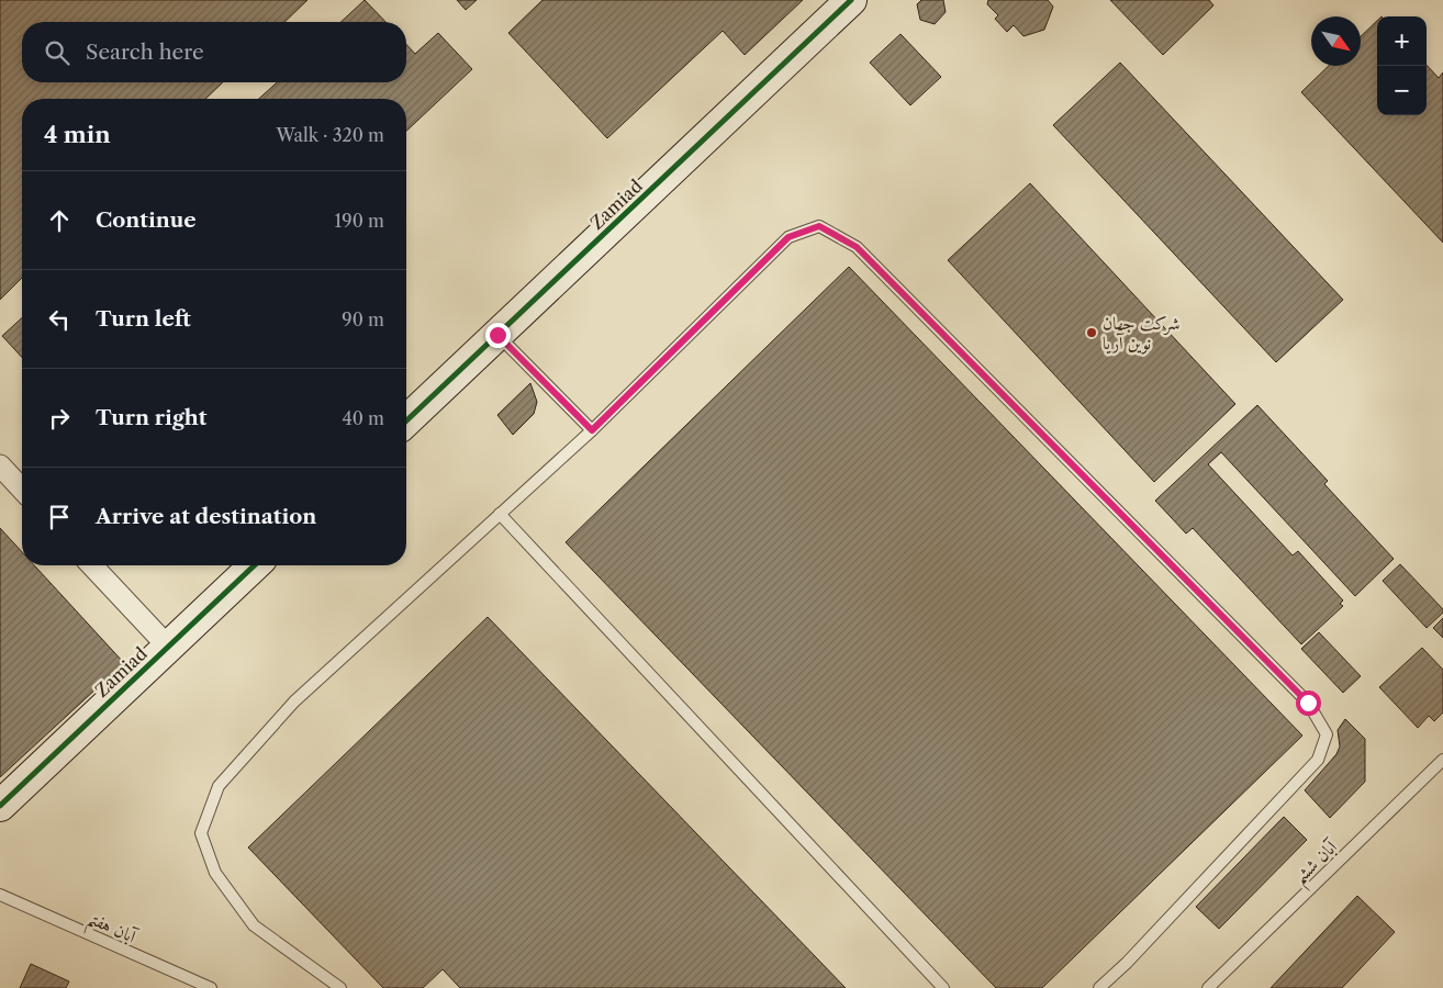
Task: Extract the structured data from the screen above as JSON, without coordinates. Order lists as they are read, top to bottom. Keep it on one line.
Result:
{"streets":{"street":["Zamiad"],"lane":["آبان ششم","آبان هفتم"]},"places":["شرکت جهان نوین آریا"],"north":"bottom right","page":{"map_buttons":["+","−"],"search":"Search here","heading":["4 min","Walk · 320 m"],"list":[["Continue","190 m"],["Turn left","90 m"],["Turn right","40 m"],"Arrive at destination"]}}
